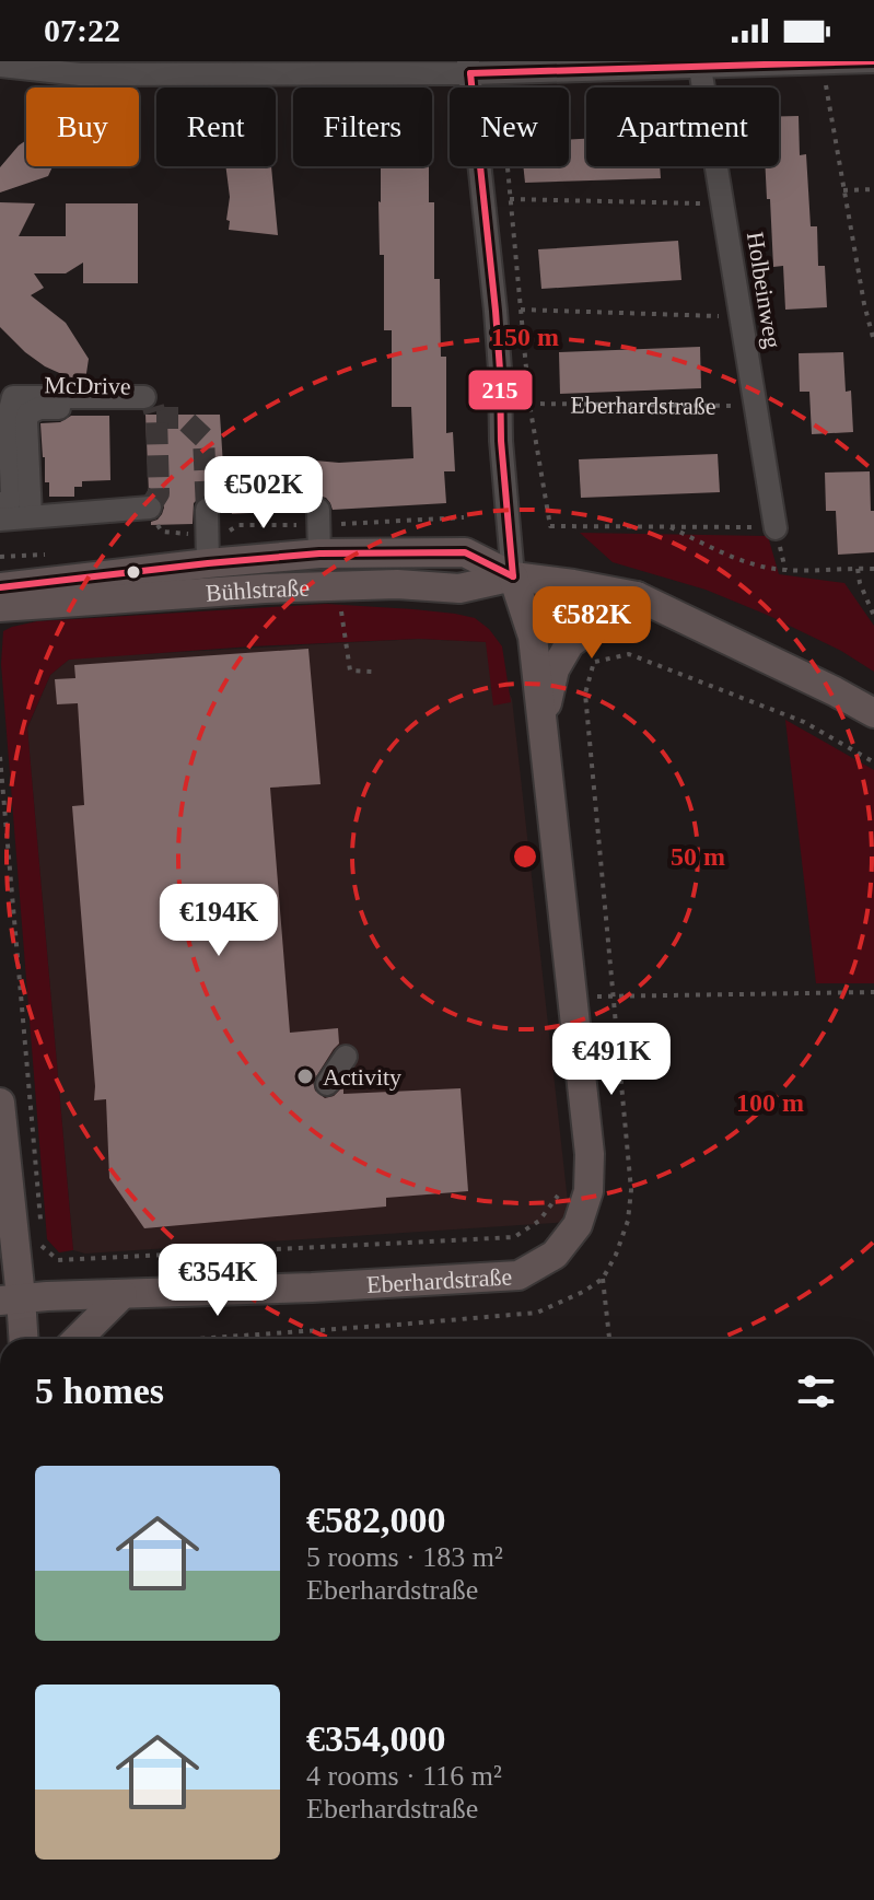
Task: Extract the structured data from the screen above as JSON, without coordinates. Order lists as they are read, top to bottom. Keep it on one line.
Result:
{"streets":{"main road":["Eberhardstraße","Bühlstraße"],"street":["Holbeinweg","McDrive"]},"crossings":[["Holbeinweg","Eberhardstraße"],["Eberhardstraße","Bühlstraße"]],"places":["Activity"],"lines":["transit line 215"],"page":{"status":"07:22","chip":["Buy","Rent","Filters","New","Apartment"],"price":["€502K","€582K","€194K","€491K","€354K"],"heading":"5 homes","list":[{"name":"€582,000","note":"5 rooms · 183 m² · Eberhardstraße"},{"name":"€354,000","note":"4 rooms · 116 m² · Eberhardstraße"}]},"rings":["150 m","50 m","100 m"]}
